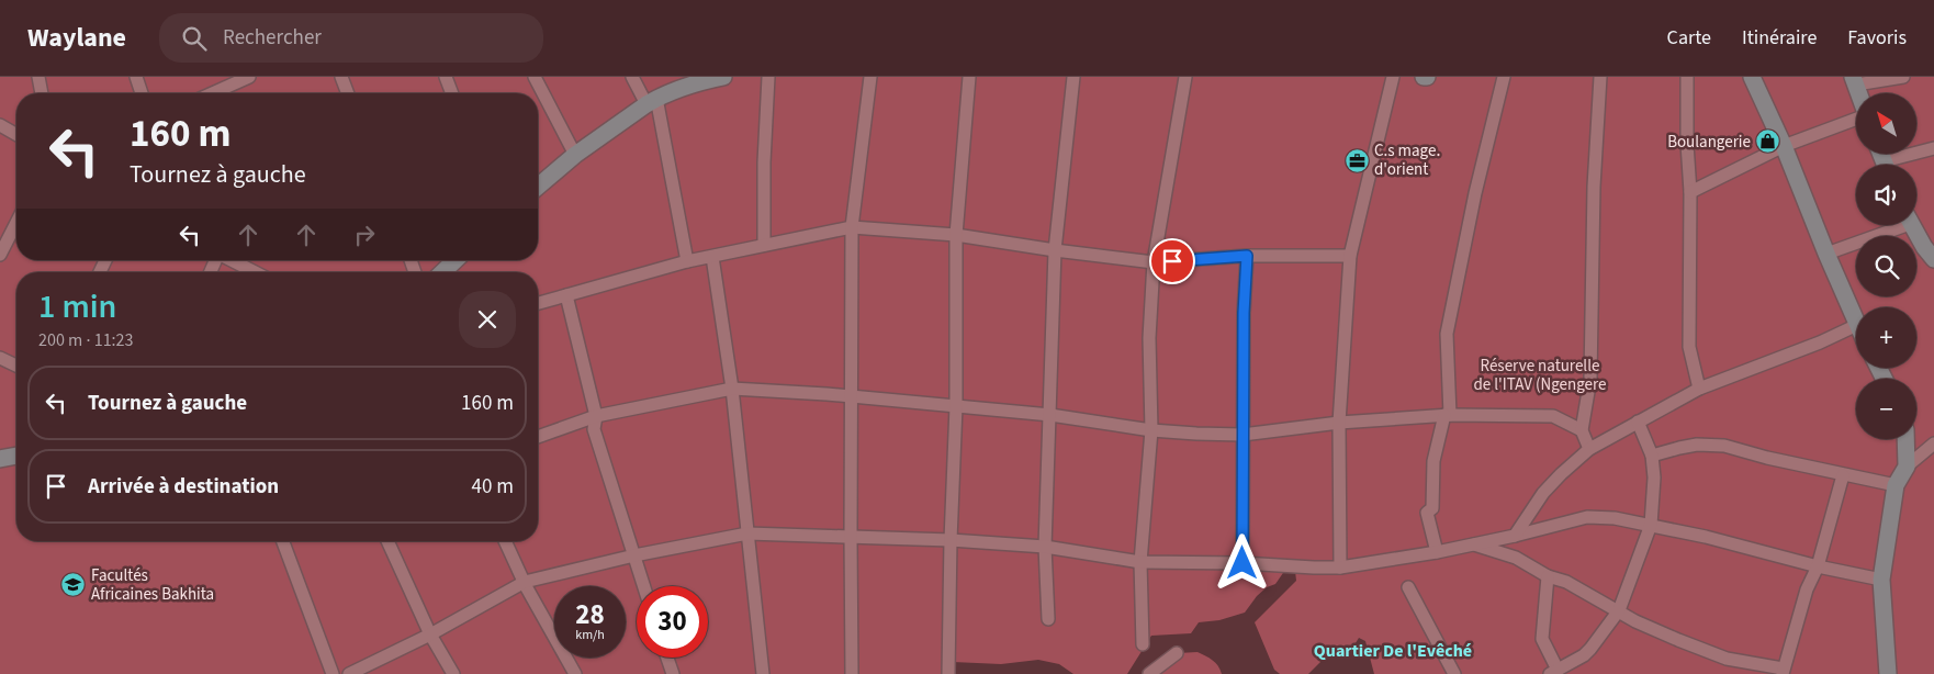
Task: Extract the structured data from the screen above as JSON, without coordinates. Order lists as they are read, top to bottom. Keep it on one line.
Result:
{"districts":["Quartier De l'Evêché"],"parks":["Réserve naturelle de l'ITAV (Ngengere"],"places":{"shop":["Boulangerie"],"office":["C.s mage. d'orient"],"school or university":["Facultés Africaines Bakhita"]},"north":"top left","page":{"header":"Waylane","search":"Rechercher","nav":["Carte","Itinéraire","Favoris"],"map_buttons":["+","−"],"turn":["160 m","Tournez à gauche"],"heading":["1 min","200 m · 11:23"],"list":[{"name":"Tournez à gauche","value":"160 m"},{"name":"Arrivée à destination","value":"40 m"}],"speed":"28 km/h","limit":"30"}}
